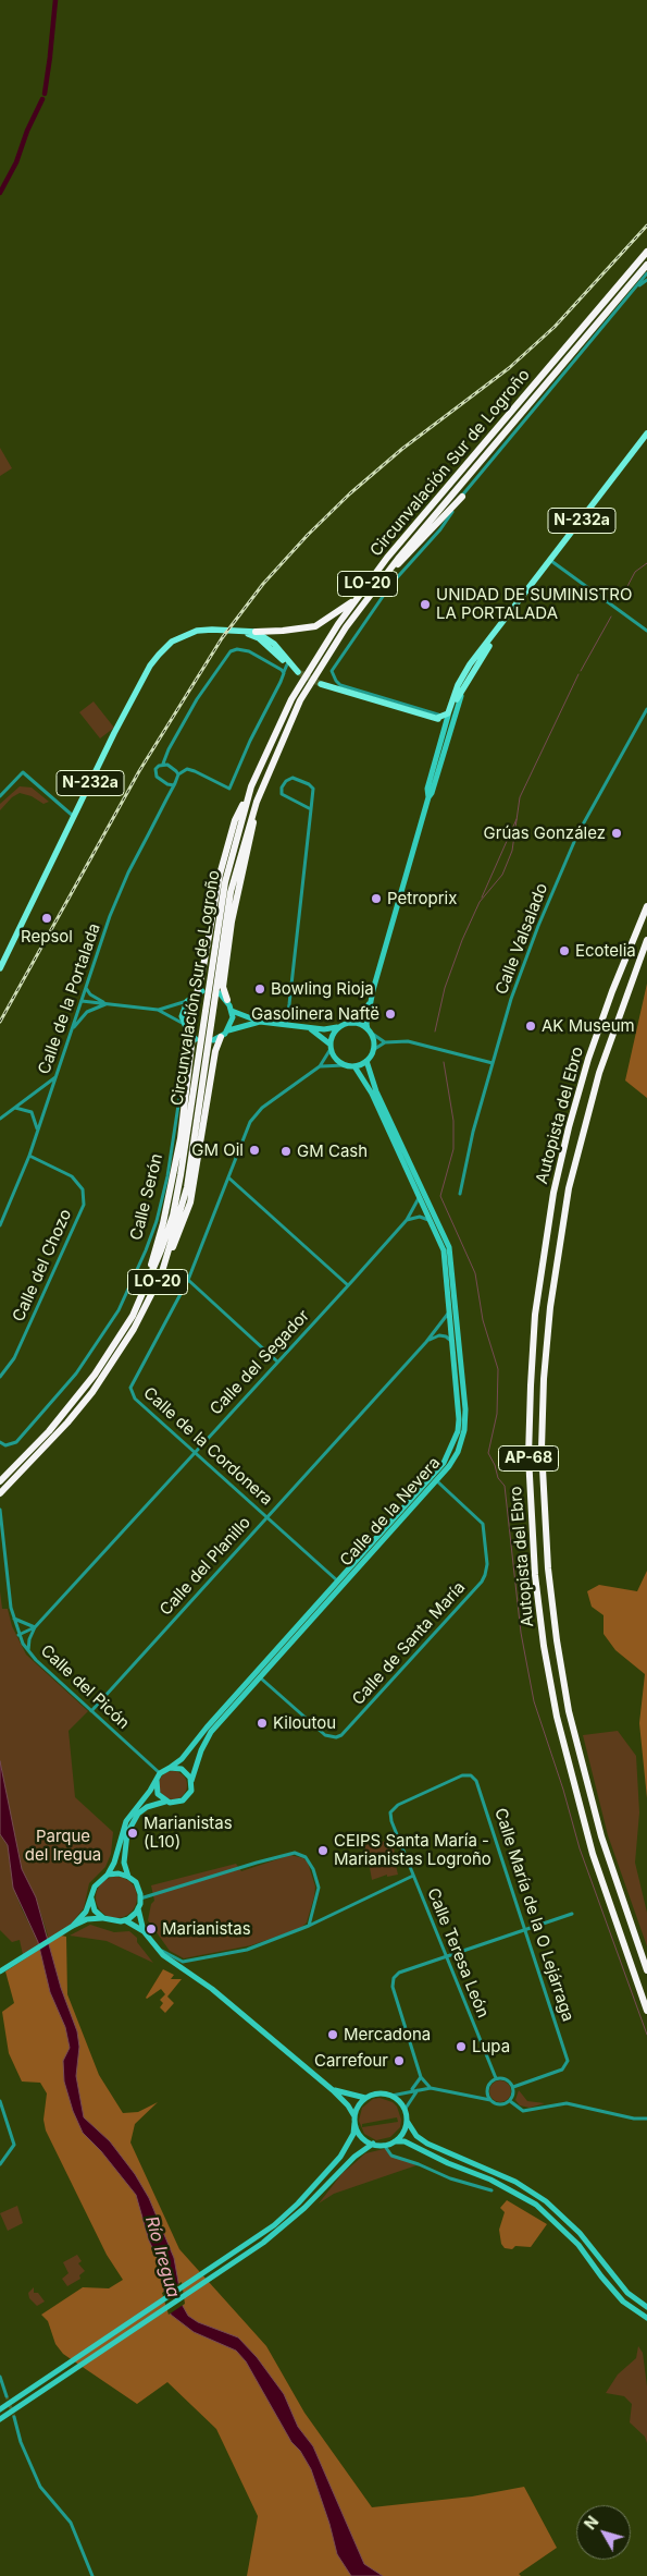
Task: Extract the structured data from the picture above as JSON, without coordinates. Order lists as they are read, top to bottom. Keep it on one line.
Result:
{"streets":{"highway":["Circunvalación Sur de Logroño","LO-20","Autopista del Ebro","AP-68"],"main road":["N-232a","Calle de la Nevera"],"street":["Calle Valsalado","Calle de la Portalada","Calle Serón","Calle del Chozo","Calle del Segador","Calle de la Cordonera","Calle del Planillo","Calle de Santa María","Calle del Picón","Calle María de la O Lejárraga","Calle Teresa León"]},"crossings":[["Calle de la Portalada","Calle del Chozo"],["Calle del Segador","Calle de la Cordonera"],["Calle del Segador","Calle de la Nevera"],["Calle del Segador","Calle del Picón"],["Calle de la Cordonera","Calle de la Nevera"],["Calle de la Cordonera","Calle del Planillo"],["Calle de la Nevera","Calle del Planillo"],["Calle de la Nevera","Calle de Santa María"],["Calle de la Nevera","Calle del Picón"],["Calle del Planillo","Calle del Picón"],["Calle María de la O Lejárraga","Calle Teresa León"]],"water":["Río Iregua"],"parks":["Parque del Iregua"],"places":["UNIDAD DE SUMINISTRO LA PORTALADA","Grúas González","Petroprix","Repsol","Ecotelia","Bowling Rioja","Gasolinera Naftë","AK Museum","GM Oil","GM Cash","Kiloutou","Marianistas (L10)","CEIPS Santa María - Marianistas Logroño","Marianistas","Mercadona","Lupa","Carrefour"],"north":"top left"}
